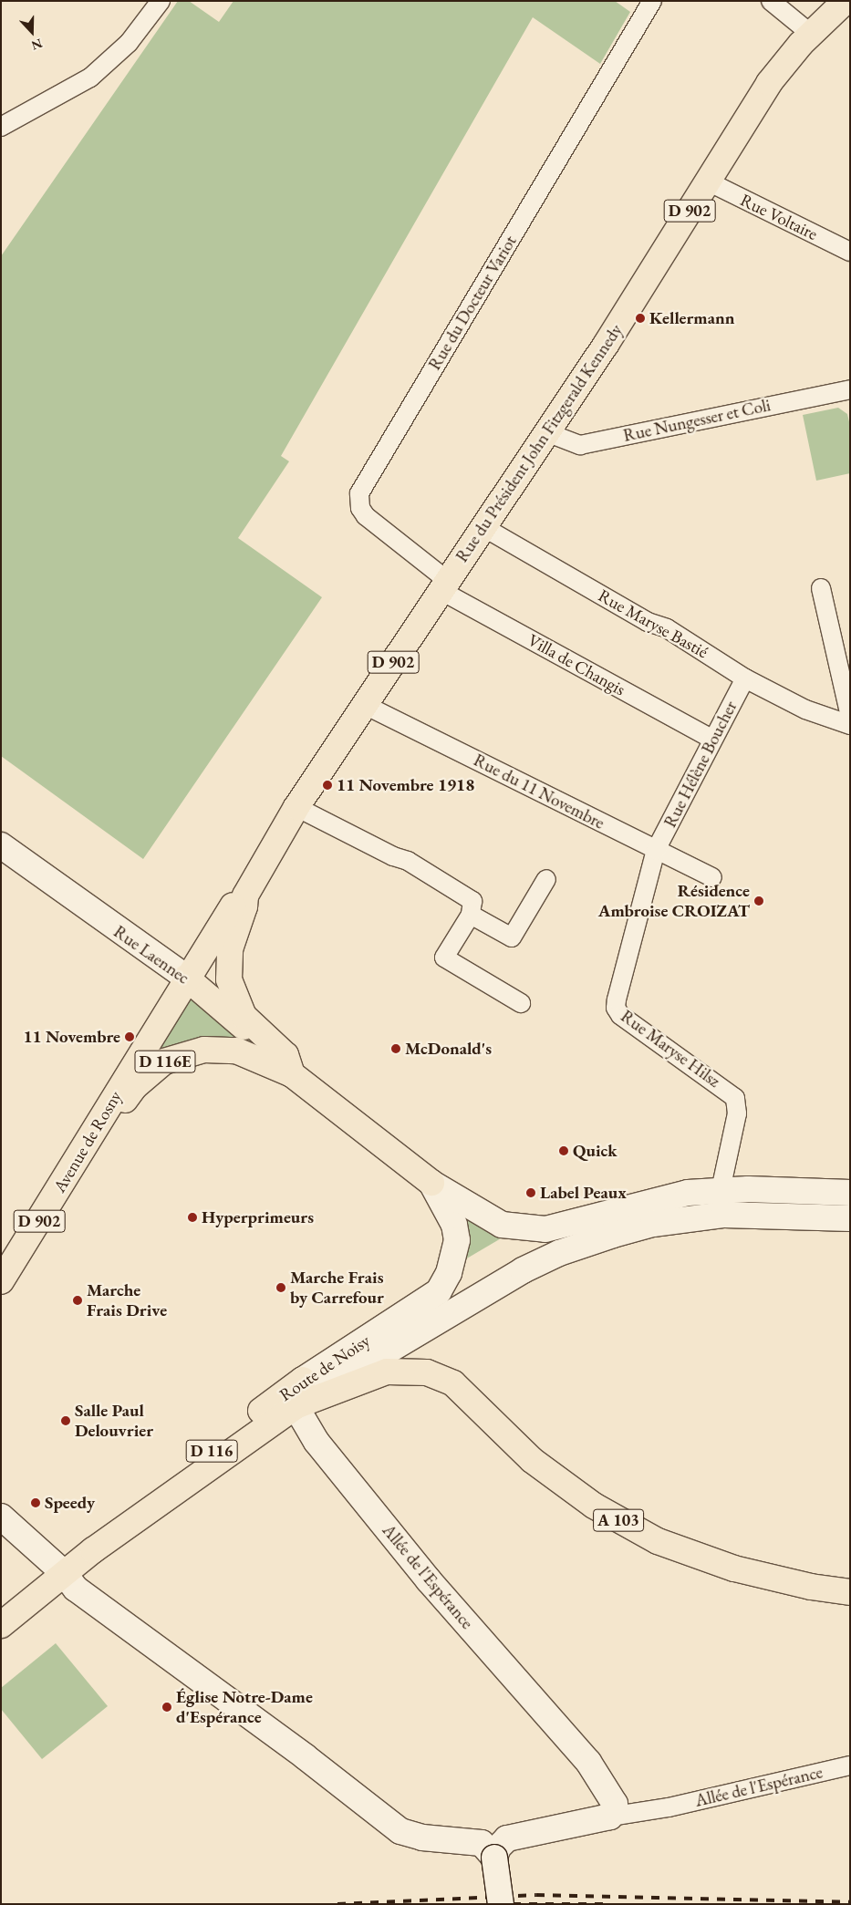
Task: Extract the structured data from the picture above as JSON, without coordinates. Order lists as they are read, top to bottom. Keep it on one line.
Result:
{"streets":{"main road":["D 902","Rue du Président John Fitzgerald Kennedy","Rue Laennec","D 116E","Avenue de Rosny","Route de Noisy","D 116","A 103"],"street":["Rue Voltaire","Rue du Docteur Variot","Rue Nungesser et Coli","Rue Maryse Bastié","Villa de Changis","Rue Hélène Boucher","Rue du 11 Novembre","Rue Maryse Hilsz","Allée de l'Espérance"]},"crossings":[["D 902","Rue du Président John Fitzgerald Kennedy"],["D 902","Rue Laennec"],["D 902","Avenue de Rosny"],["Rue Voltaire","Rue du Président John Fitzgerald Kennedy"],["Rue du Docteur Variot","Rue du Président John Fitzgerald Kennedy"],["Rue du Docteur Variot","Villa de Changis"],["Rue Nungesser et Coli","Rue du Président John Fitzgerald Kennedy"],["Rue du Président John Fitzgerald Kennedy","Rue Maryse Bastié"],["Rue du Président John Fitzgerald Kennedy","Villa de Changis"],["Rue du Président John Fitzgerald Kennedy","Rue du 11 Novembre"],["Rue Maryse Bastié","Rue Hélène Boucher"],["Villa de Changis","Rue Hélène Boucher"],["Rue Hélène Boucher","Rue du 11 Novembre"],["Rue Hélène Boucher","Rue Maryse Hilsz"],["Rue du 11 Novembre","Rue Maryse Hilsz"],["Rue Laennec","Avenue de Rosny"],["Rue Laennec","Route de Noisy"],["Route de Noisy","D 116"],["Route de Noisy","Allée de l'Espérance"],["D 116","Allée de l'Espérance"]],"places":["Kellermann","11 Novembre 1918","Résidence Ambroise CROIZAT","11 Novembre","McDonald's","Quick","Label Peaux","Hyperprimeurs","Marche Frais by Carrefour","Marche Frais Drive","Salle Paul Delouvrier","Speedy","Église Notre-Dame d'Espérance"],"north":"bottom"}
